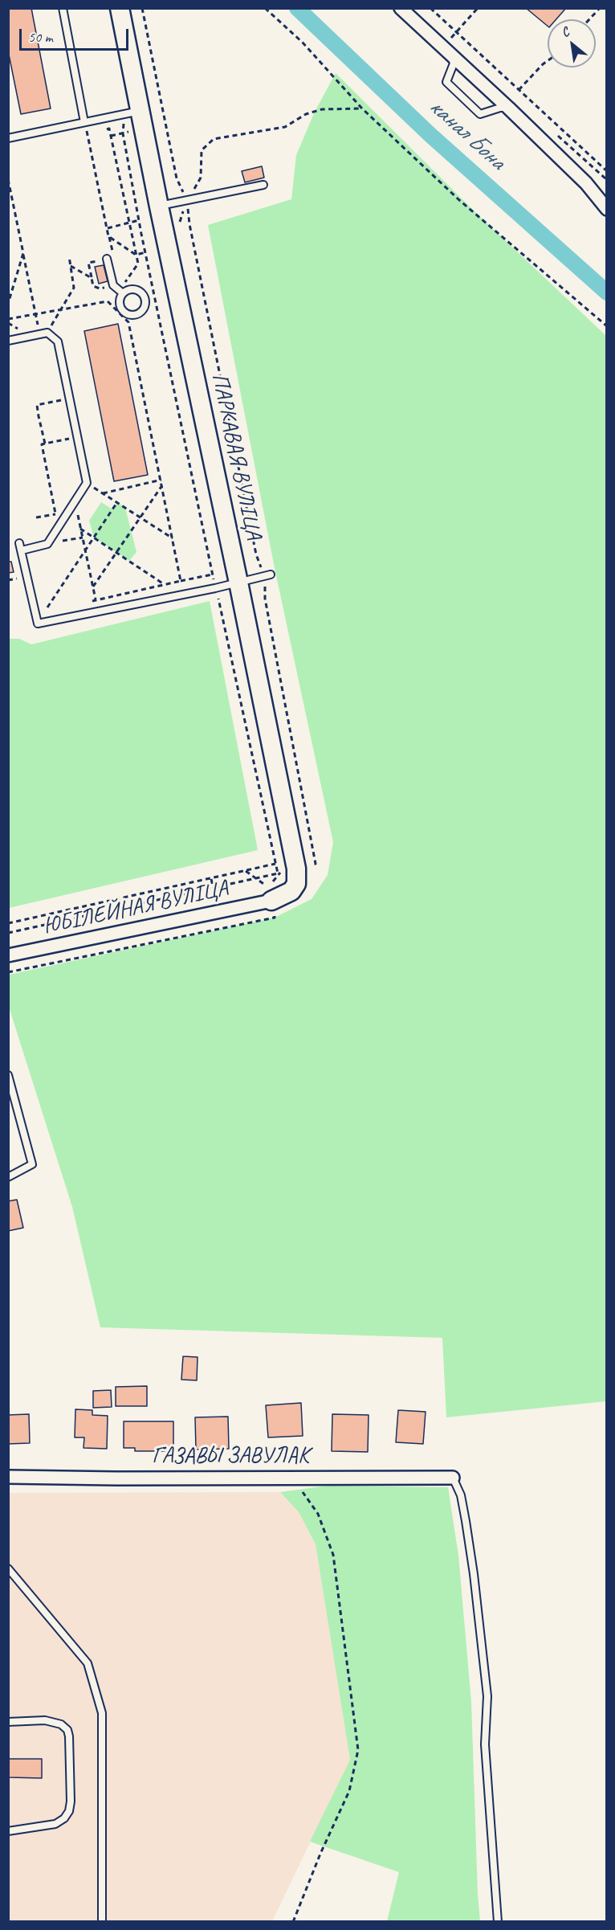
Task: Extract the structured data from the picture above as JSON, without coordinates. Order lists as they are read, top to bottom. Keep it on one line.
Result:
{"streets":{"street":["ПАРКАВАЯ ВУЛІЦА","ЮБІЛЕЙНАЯ ВУЛІЦА","ГАЗАВЫ ЗАВУЛАК"]},"crossings":[["ПАРКАВАЯ ВУЛІЦА","ЮБІЛЕЙНАЯ ВУЛІЦА"]],"water":["канал Бона"],"scale_bar":"50 m","north":"top left"}
